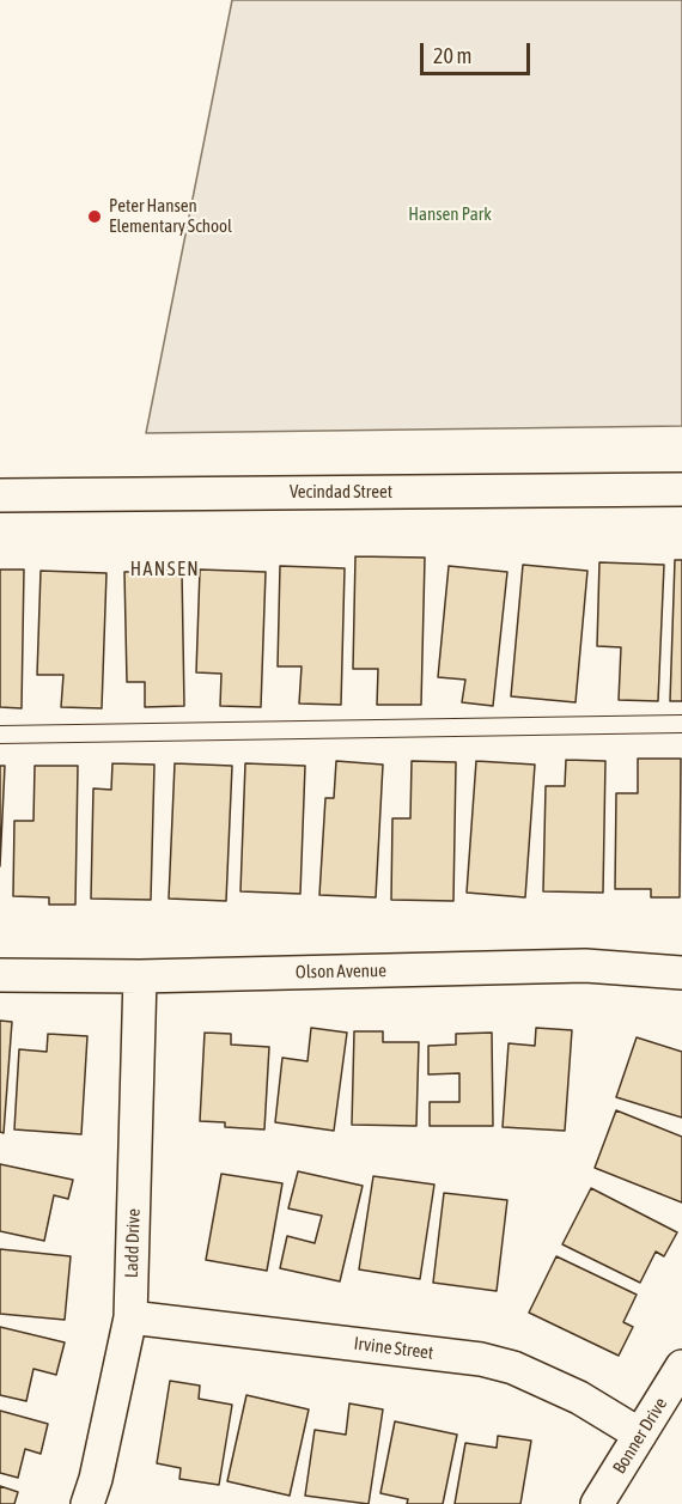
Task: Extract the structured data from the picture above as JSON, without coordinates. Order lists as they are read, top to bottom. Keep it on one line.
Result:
{"streets":{"street":["Vecindad Street","Olson Avenue","Ladd Drive","Irvine Street","Bonner Drive"]},"crossings":[["Olson Avenue","Ladd Drive"],["Ladd Drive","Irvine Street"],["Irvine Street","Bonner Drive"]],"districts":["HANSEN"],"parks":["Hansen Park"],"places":["Peter Hansen Elementary School"],"scale_bar":"20 m"}
